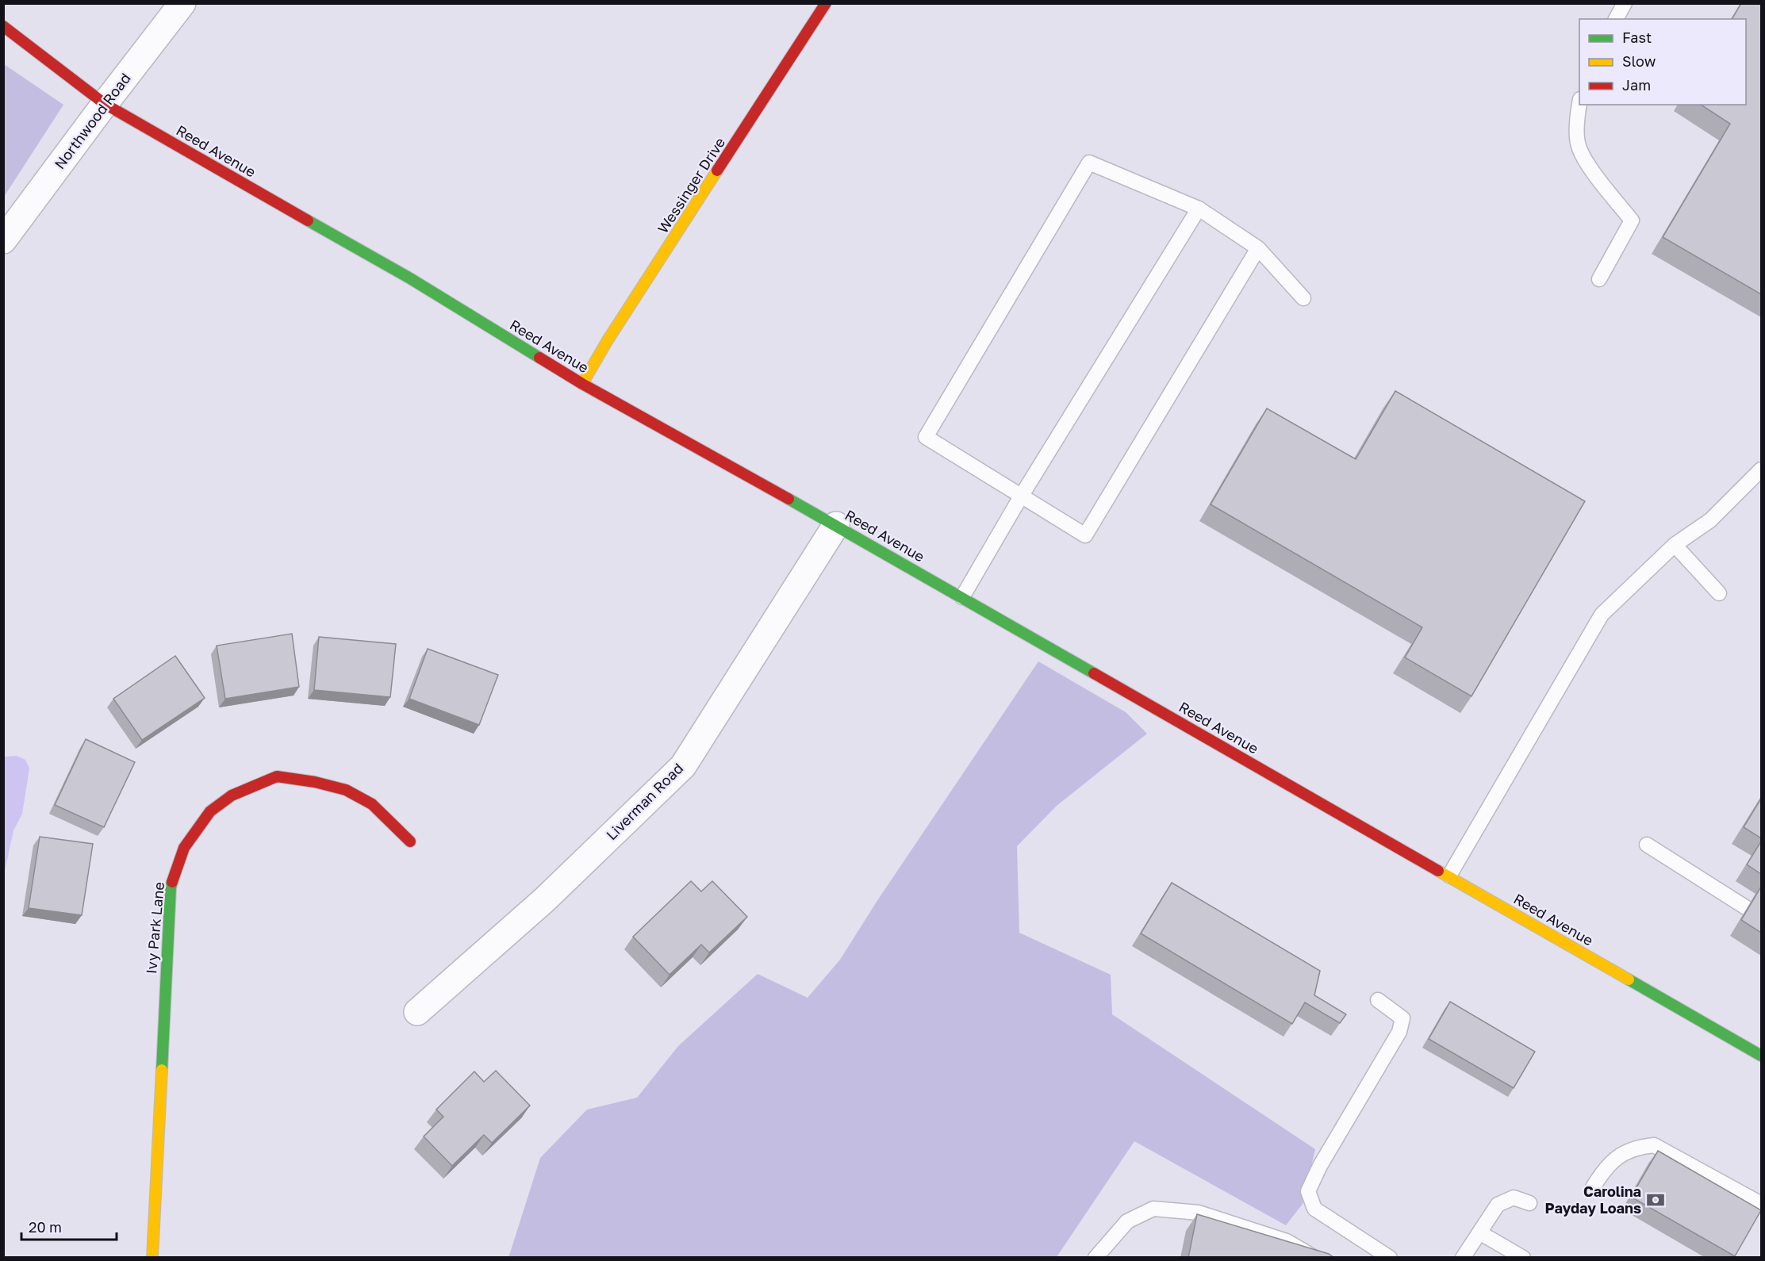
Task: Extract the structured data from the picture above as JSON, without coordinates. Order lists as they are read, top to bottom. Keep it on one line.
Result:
{"streets":{"street":["Northwood Road","Reed Avenue","Wessinger Drive","Liverman Road","Ivy Park Lane"]},"crossings":[["Northwood Road","Reed Avenue"],["Reed Avenue","Wessinger Drive"],["Reed Avenue","Liverman Road"]],"places":{"bank":["Carolina Payday Loans"]},"legend":["Fast","Slow","Jam"],"scale_bar":"20 m"}
